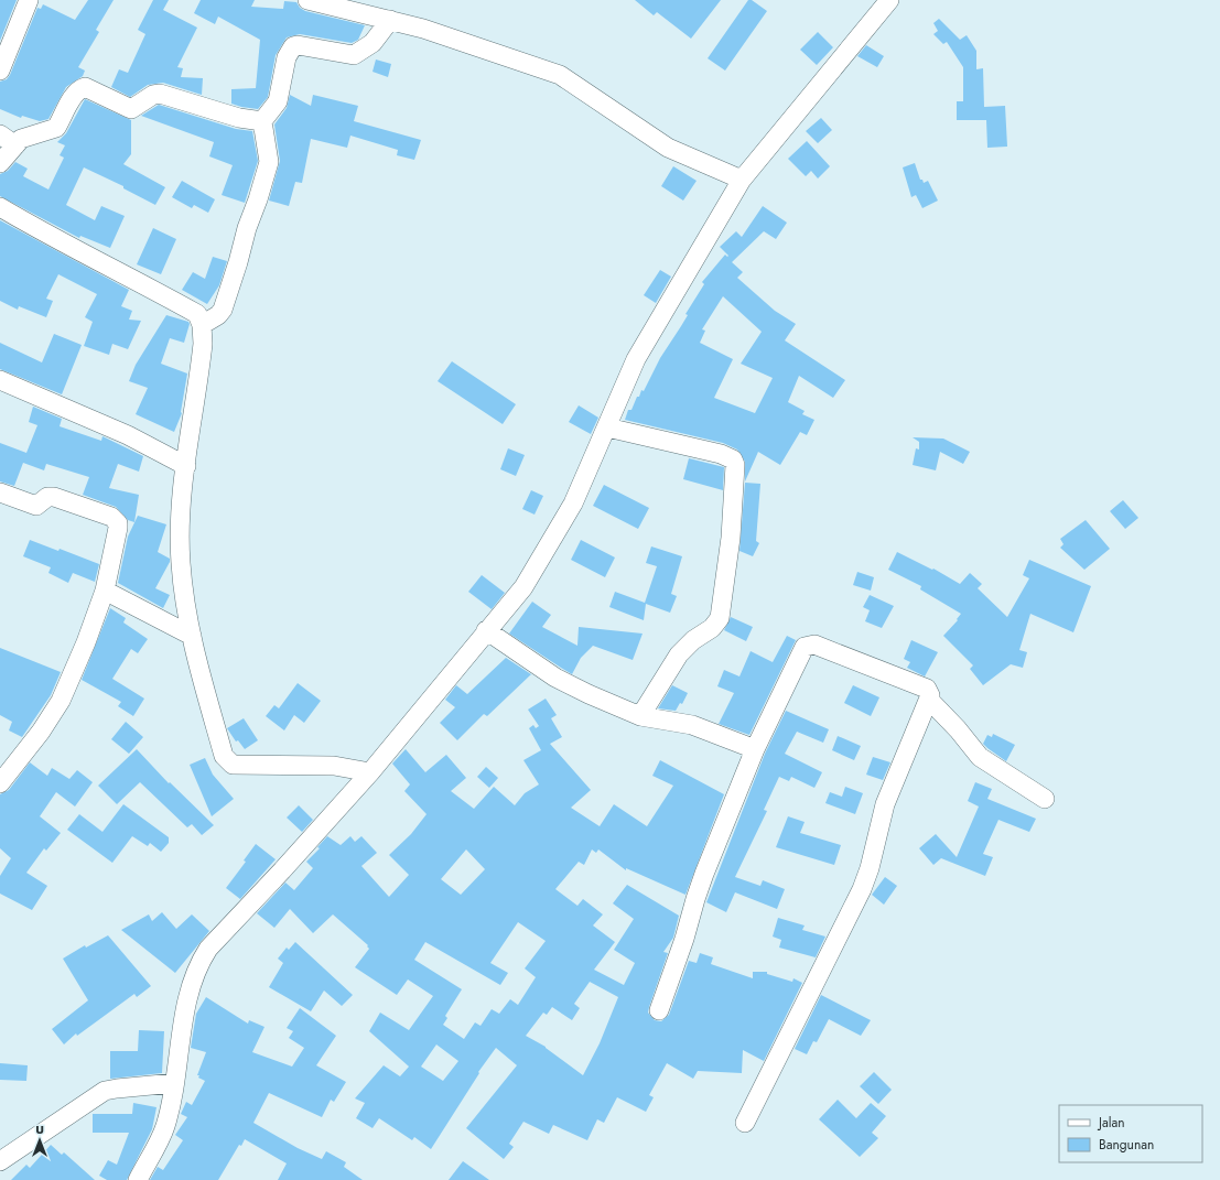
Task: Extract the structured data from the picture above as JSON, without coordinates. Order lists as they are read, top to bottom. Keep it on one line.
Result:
{"legend":["Jalan","Bangunan"],"north":"top"}
